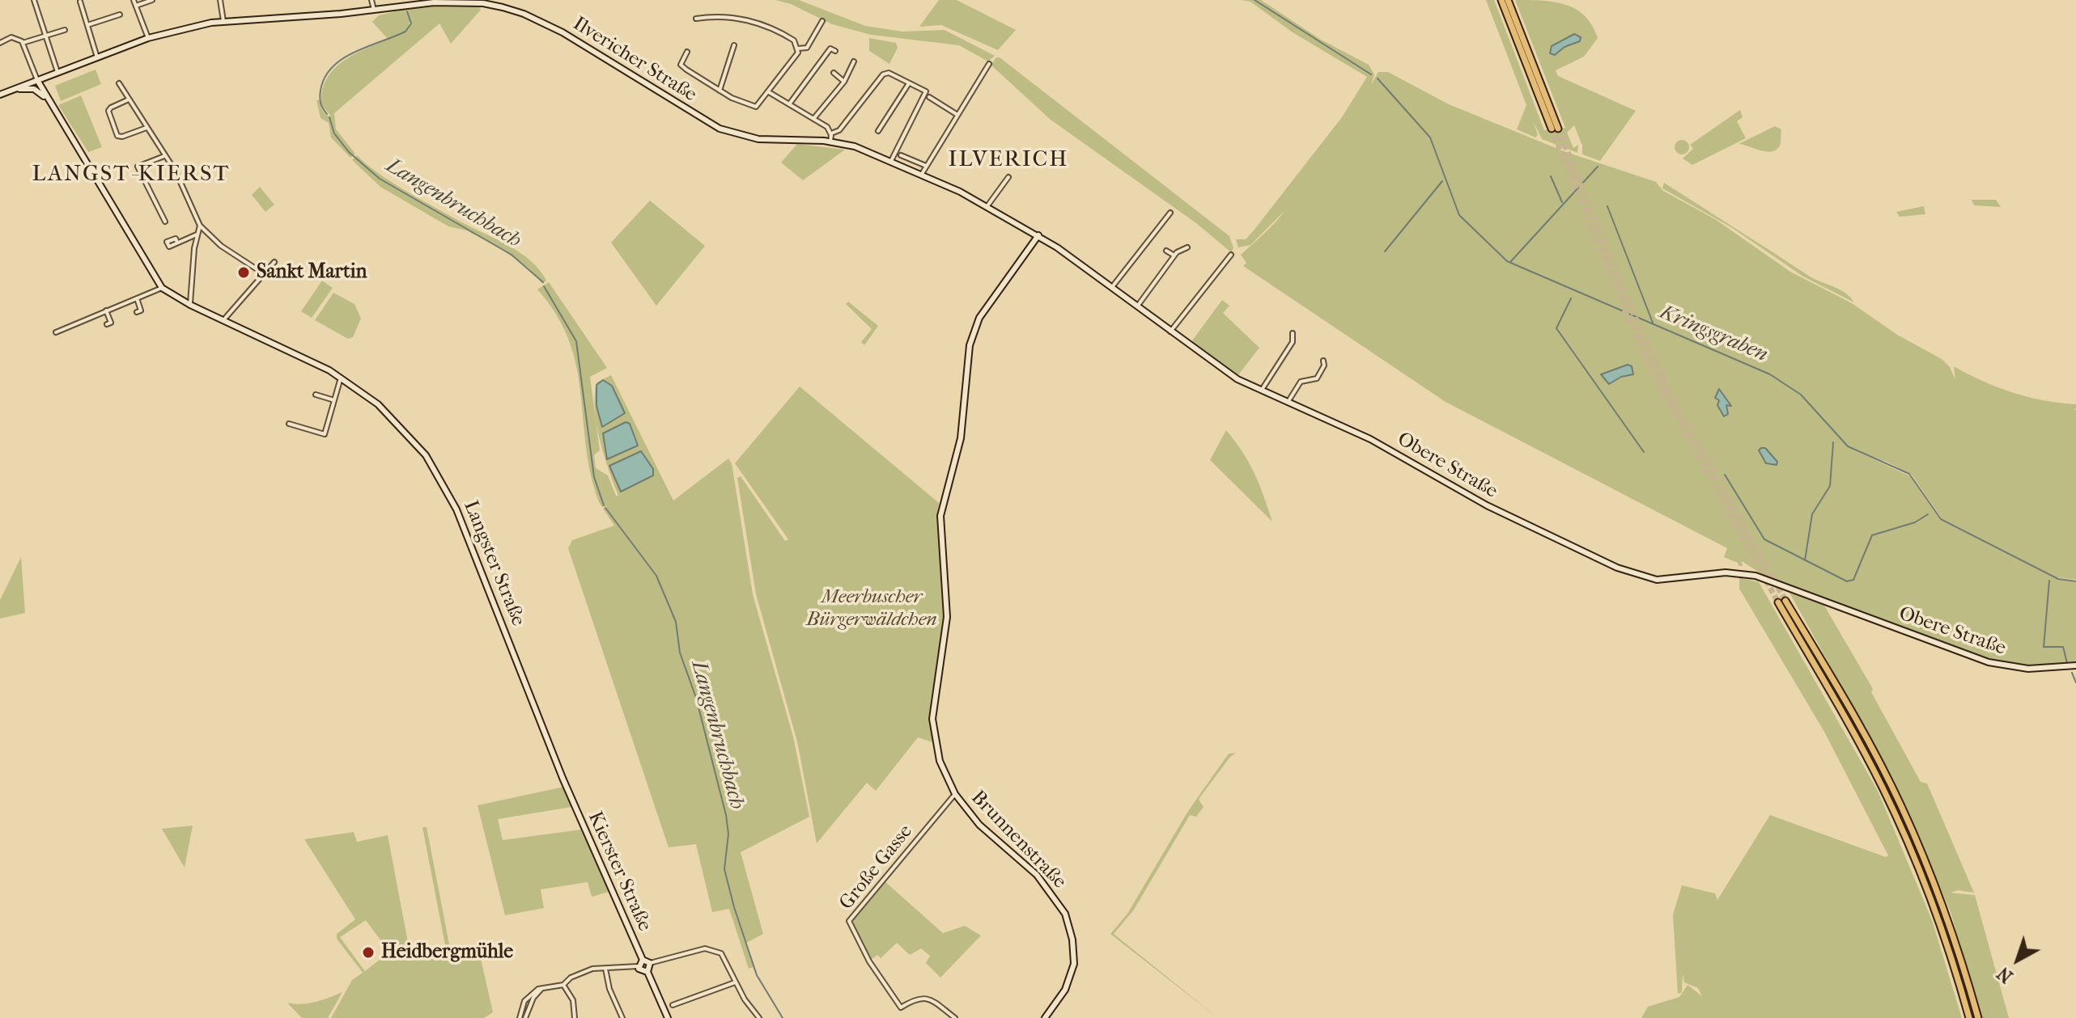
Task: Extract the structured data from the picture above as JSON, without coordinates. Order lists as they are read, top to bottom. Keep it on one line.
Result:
{"streets":{"street":["Ilvericher Straße","Obere Straße","Langster Straße","Brunnenstraße","Große Gasse","Kierster Straße"]},"crossings":[["Ilvericher Straße","Obere Straße"],["Ilvericher Straße","Langster Straße"],["Obere Straße","Brunnenstraße"],["Langster Straße","Kierster Straße"],["Brunnenstraße","Große Gasse"]],"districts":["ILVERICH","LANGST-KIERST"],"water":["Langenbruchbach","Kringsgraben"],"parks":["Meerbuscher Bürgerwäldchen"],"places":["Sankt Martin","Heidbergmühle"],"north":"bottom left"}
